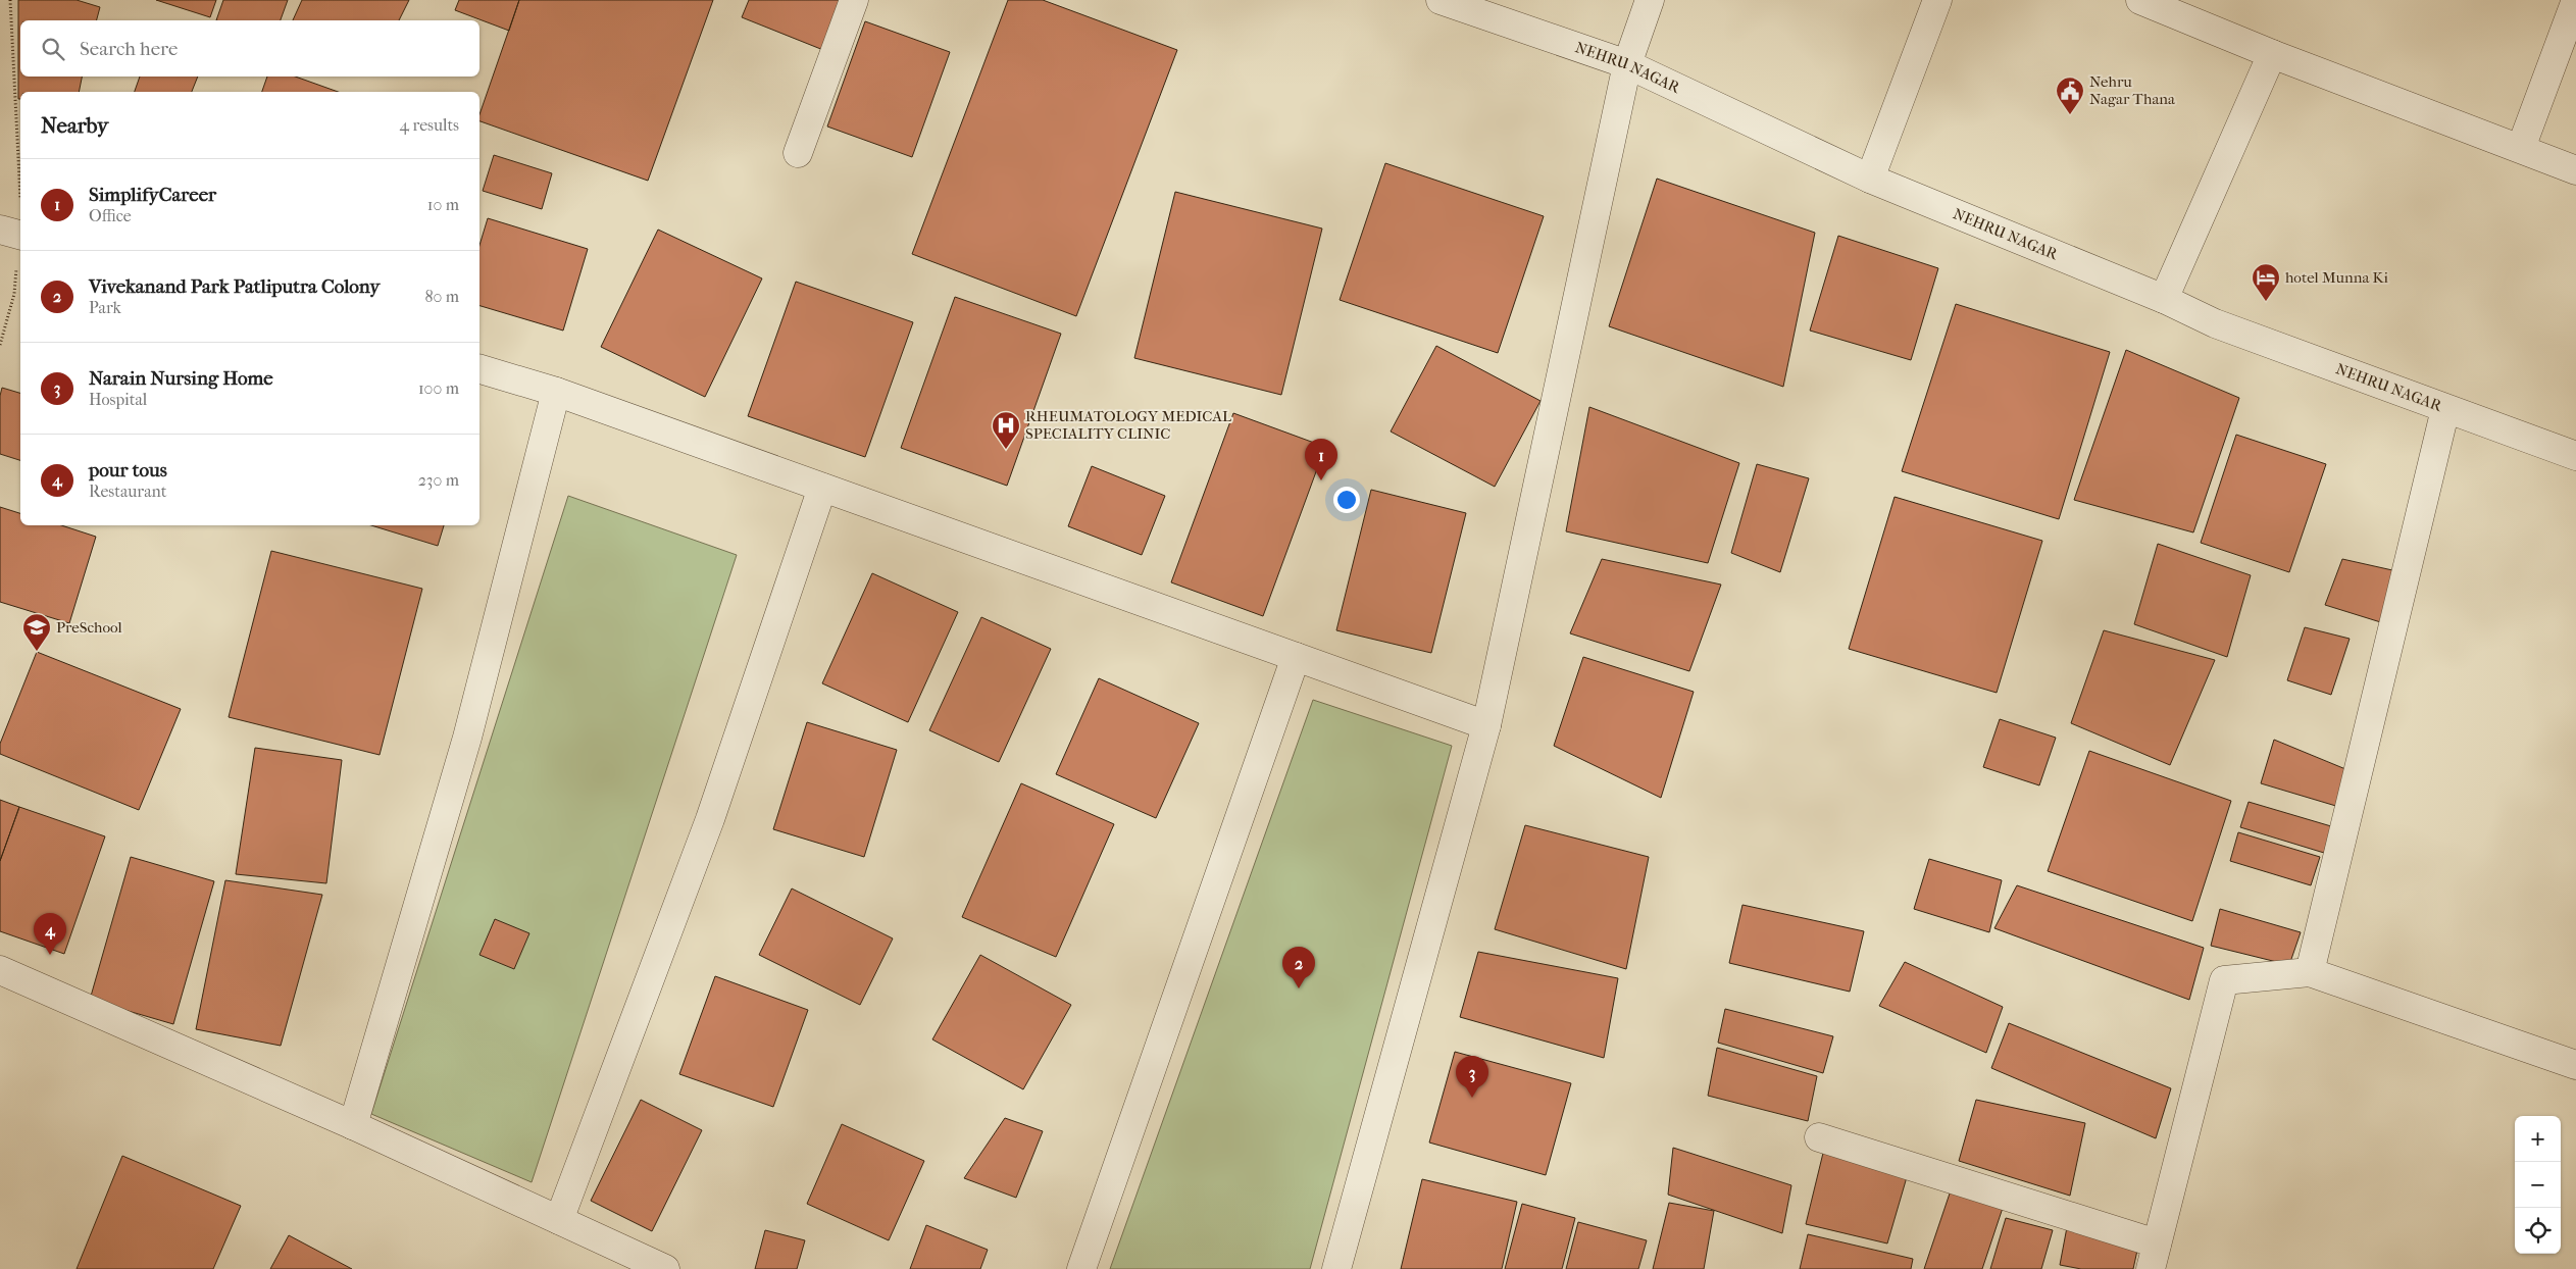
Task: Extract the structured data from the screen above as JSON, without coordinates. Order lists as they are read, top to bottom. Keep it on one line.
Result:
{"streets":{"street":["NEHRU NAGAR"]},"places":{"public building":["Nehru Nagar Thana"],"hotel":["hotel Munna Ki"],"hospital":["RHEUMATOLOGY MEDICAL SPECIALITY CLINIC"],"school or university":["PreSchool"]},"page":{"search":"Search here","heading":["Nearby","4 results"],"list":[{"mark":"1","name":"SimplifyCareer","note":"Office","value":"10 m"},{"mark":"2","name":"Vivekanand Park Patliputra Colony","note":"Park","value":"80 m"},{"mark":"3","name":"Narain Nursing Home","note":"Hospital","value":"100 m"},{"mark":"4","name":"pour tous","note":"Restaurant","value":"230 m"}],"pins":["1","4","2","3"],"map_buttons":["+","−"]}}
